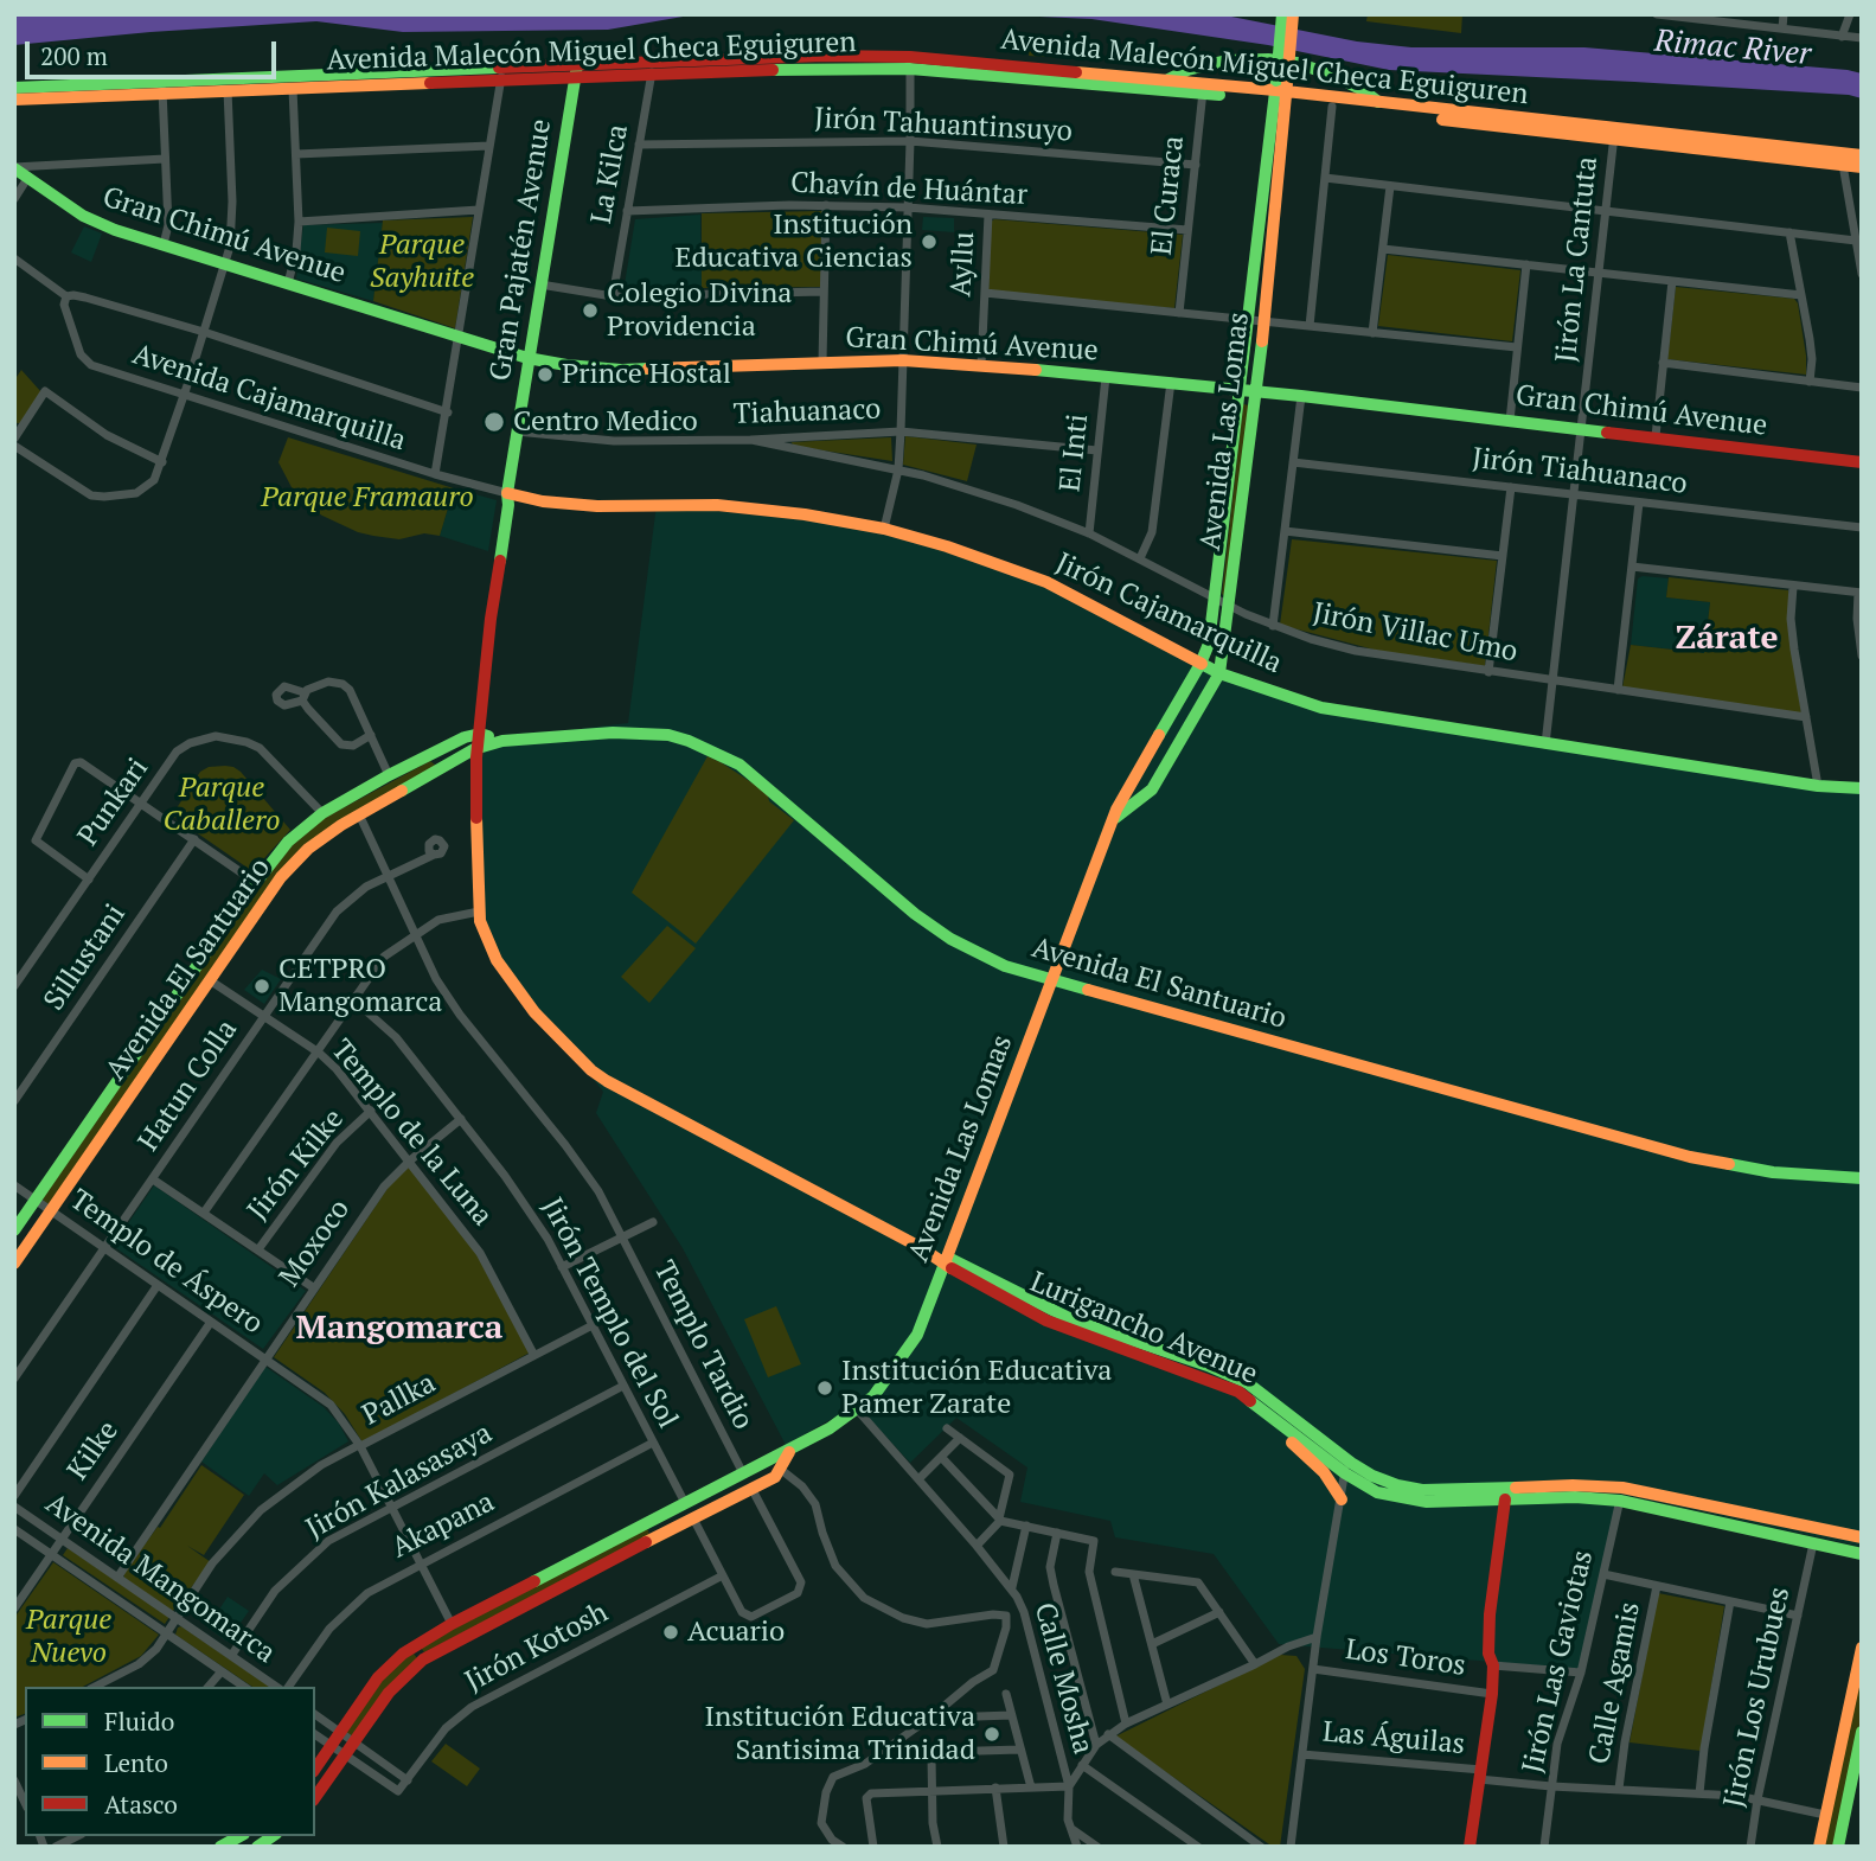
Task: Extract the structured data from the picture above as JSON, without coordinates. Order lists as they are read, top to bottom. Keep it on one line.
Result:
{"streets":{"main road":["Avenida Malecón Miguel Checa Eguiguren","Gran Chimú Avenue","Gran Pajatén Avenue","Avenida Las Lomas","Jirón Cajamarquilla","Avenida El Santuario","Lurigancho Avenue"],"street":["Jirón Tahuantinsuyo","La Kilca","Chavín de Huántar","El Curaca","Jirón La Cantuta","Ayllu","Avenida Cajamarquilla","Tiahuanaco","El Inti","Jirón Tiahuanaco","Jirón Villac Umo","Punkari","Sillustani","Hatun Colla","Templo de la Luna","Jirón Kilke","Moxoco","Templo de Áspero","Jirón Templo del Sol","Templo Tardio","Pallka","Kilke","Jirón Kalasasaya","Akapana","Avenida Mangomarca","Jirón Kotosh","Los Toros","Jirón Las Gaviotas","Calle Mosha","Calle Agamis","Jirón Los Urubues","Las Águilas"]},"crossings":[["Avenida Malecón Miguel Checa Eguiguren","La Kilca"],["Avenida Malecón Miguel Checa Eguiguren","El Curaca"],["Avenida Malecón Miguel Checa Eguiguren","Gran Pajatén Avenue"],["Avenida Malecón Miguel Checa Eguiguren","Jirón La Cantuta"],["Avenida Malecón Miguel Checa Eguiguren","Avenida Las Lomas"],["Jirón Tahuantinsuyo","La Kilca"],["Jirón Tahuantinsuyo","El Curaca"],["La Kilca","Chavín de Huántar"],["Chavín de Huántar","El Curaca"],["Chavín de Huántar","Ayllu"],["Gran Chimú Avenue","Gran Pajatén Avenue"],["Gran Chimú Avenue","Jirón La Cantuta"],["Gran Chimú Avenue","Ayllu"],["Gran Chimú Avenue","Avenida Las Lomas"],["Gran Chimú Avenue","El Inti"],["Gran Pajatén Avenue","Avenida Cajamarquilla"],["Gran Pajatén Avenue","Tiahuanaco"],["Gran Pajatén Avenue","Jirón Cajamarquilla"],["Gran Pajatén Avenue","Avenida El Santuario"],["Gran Pajatén Avenue","Lurigancho Avenue"],["Jirón La Cantuta","Jirón Tiahuanaco"],["Jirón La Cantuta","Jirón Cajamarquilla"],["Jirón La Cantuta","Jirón Villac Umo"],["Avenida Cajamarquilla","Jirón Cajamarquilla"],["Tiahuanaco","El Inti"],["Tiahuanaco","Jirón Villac Umo"],["Avenida Las Lomas","Jirón Cajamarquilla"],["Avenida Las Lomas","Jirón Villac Umo"],["Avenida Las Lomas","Avenida El Santuario"],["Avenida Las Lomas","Templo de Áspero"],["Avenida Las Lomas","Jirón Templo del Sol"],["Avenida Las Lomas","Lurigancho Avenue"],["Avenida Las Lomas","Templo Tardio"],["Avenida Las Lomas","Jirón Kotosh"],["Avenida Las Lomas","Calle Mosha"],["El Inti","Jirón Villac Umo"],["Punkari","Avenida El Santuario"],["Avenida El Santuario","Templo de la Luna"],["Avenida El Santuario","Templo de Áspero"],["Avenida El Santuario","Lurigancho Avenue"],["Avenida El Santuario","Templo Tardio"],["Hatun Colla","Templo de la Luna"],["Hatun Colla","Templo de Áspero"],["Hatun Colla","Templo Tardio"],["Templo de la Luna","Jirón Kilke"],["Templo de la Luna","Moxoco"],["Templo de la Luna","Pallka"],["Moxoco","Templo de Áspero"],["Moxoco","Jirón Templo del Sol"],["Moxoco","Avenida Mangomarca"],["Templo de Áspero","Pallka"],["Templo de Áspero","Kilke"],["Templo de Áspero","Jirón Kalasasaya"],["Templo de Áspero","Akapana"],["Jirón Templo del Sol","Pallka"],["Jirón Templo del Sol","Jirón Kalasasaya"],["Jirón Templo del Sol","Akapana"],["Lurigancho Avenue","Jirón Las Gaviotas"],["Lurigancho Avenue","Jirón Los Urubues"],["Pallka","Avenida Mangomarca"],["Kilke","Avenida Mangomarca"],["Jirón Kalasasaya","Avenida Mangomarca"],["Jirón Las Gaviotas","Las Águilas"],["Calle Agamis","Las Águilas"],["Jirón Los Urubues","Las Águilas"]],"districts":["Zárate","Mangomarca"],"water":["Rimac River"],"parks":["Parque Sayhuite","Parque Framauro","Parque Caballero","Parque Nuevo"],"places":["Institución Educativa Ciencias","Colegio Divina Providencia","Prince Hostal","Centro Medico","CETPRO Mangomarca","Institución Educativa Pamer Zarate","Acuario","Institución Educativa Santisima Trinidad"],"legend":["Fluido","Lento","Atasco"],"scale_bar":"200 m"}
